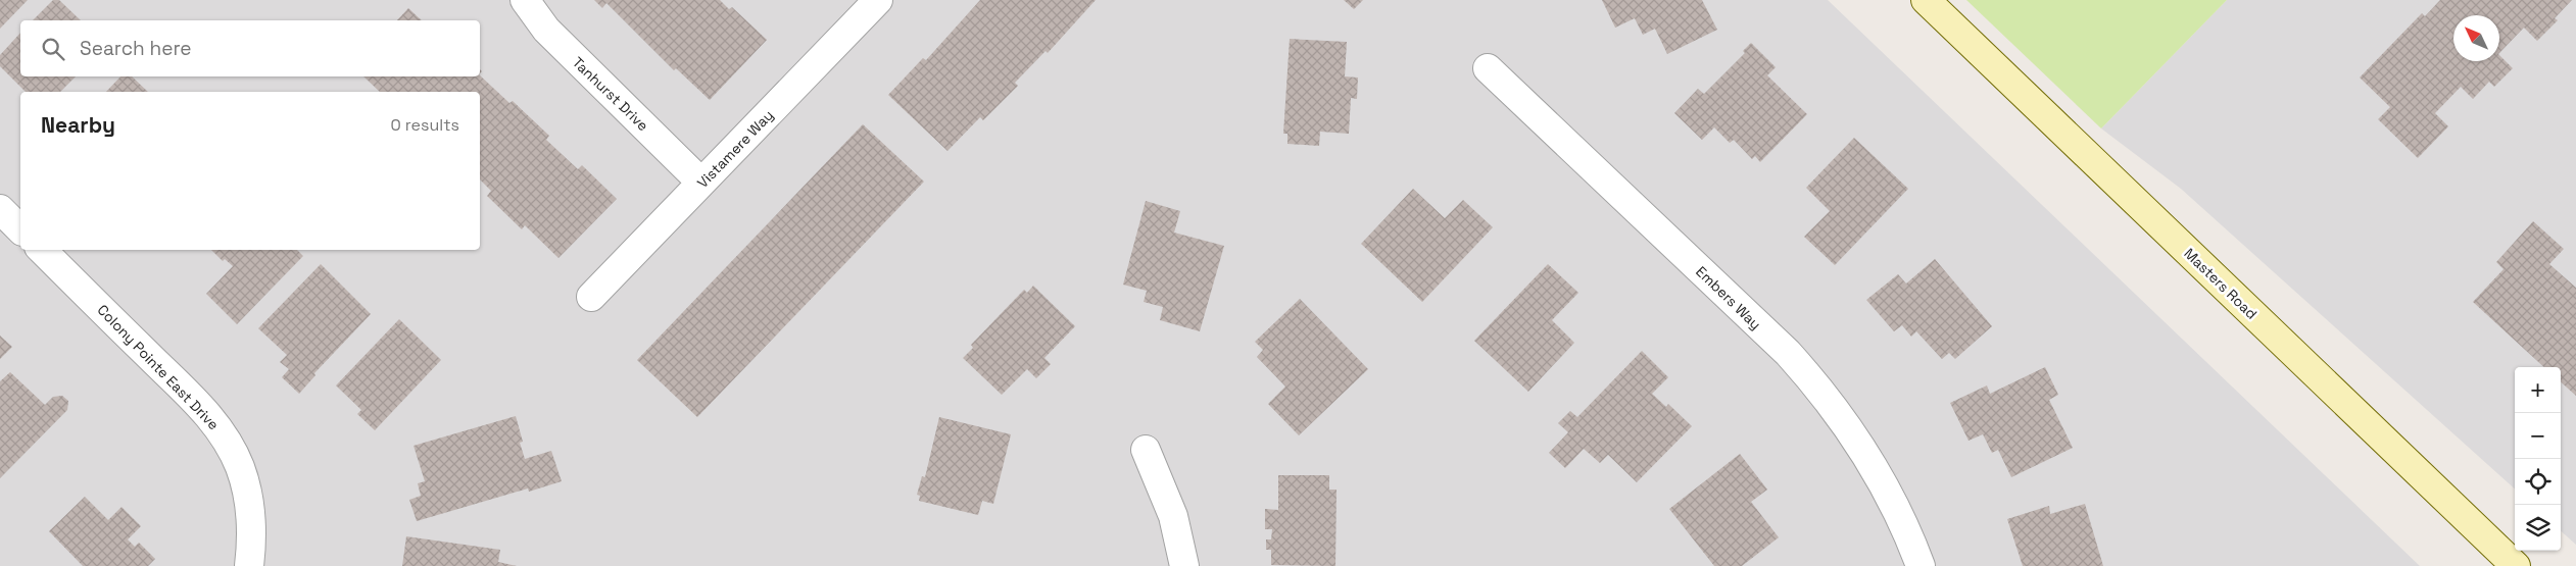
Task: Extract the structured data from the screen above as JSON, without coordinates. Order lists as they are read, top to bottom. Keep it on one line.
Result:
{"streets":{"street":["Tanhurst Drive","Vistamere Way","Masters Road","Embers Way","Colony Pointe East Drive"]},"crossings":[["Tanhurst Drive","Vistamere Way"]],"north":"top left","page":{"search":"Search here","heading":["Nearby","0 results"],"map_buttons":["+","−"]}}
